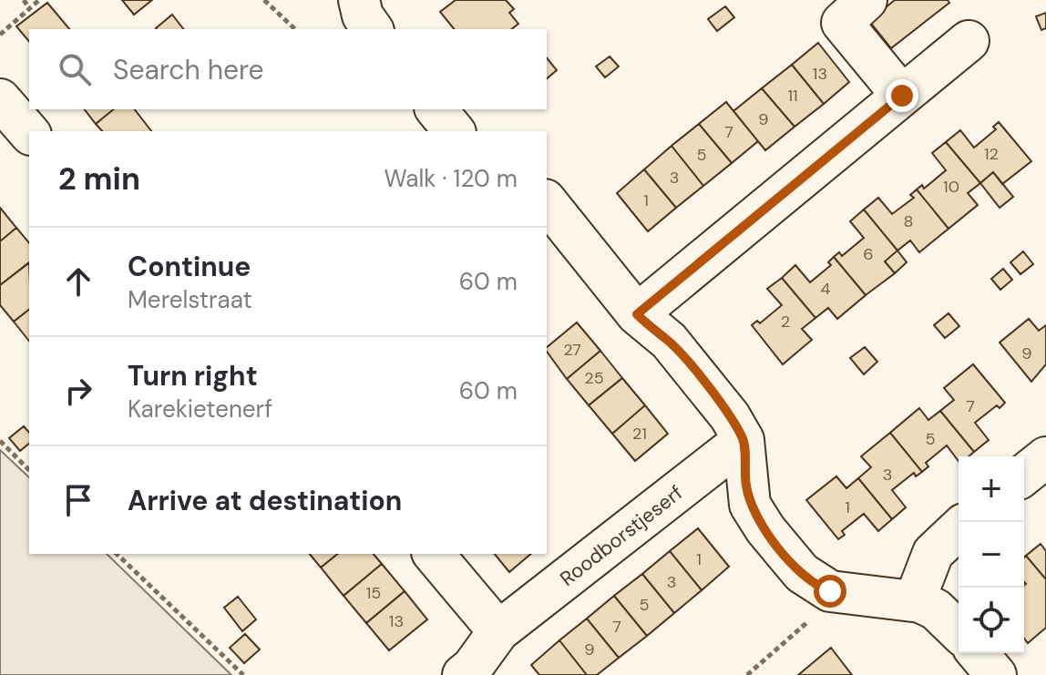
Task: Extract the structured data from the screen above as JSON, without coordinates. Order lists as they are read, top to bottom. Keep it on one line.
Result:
{"streets":{"street":["Roodborstjeserf"]},"house_numbers":["13","11","9","7","12","5","3","10","1","8","6","4","2","27","9","25","7","21","5","3","1","1","3","15","5","13","7","9"],"page":{"search":"Search here","heading":["2 min","Walk · 120 m"],"list":[["Continue","Merelstraat","60 m"],["Turn right","Karekietenerf","60 m"],"Arrive at destination"],"map_buttons":["+","−"]}}
